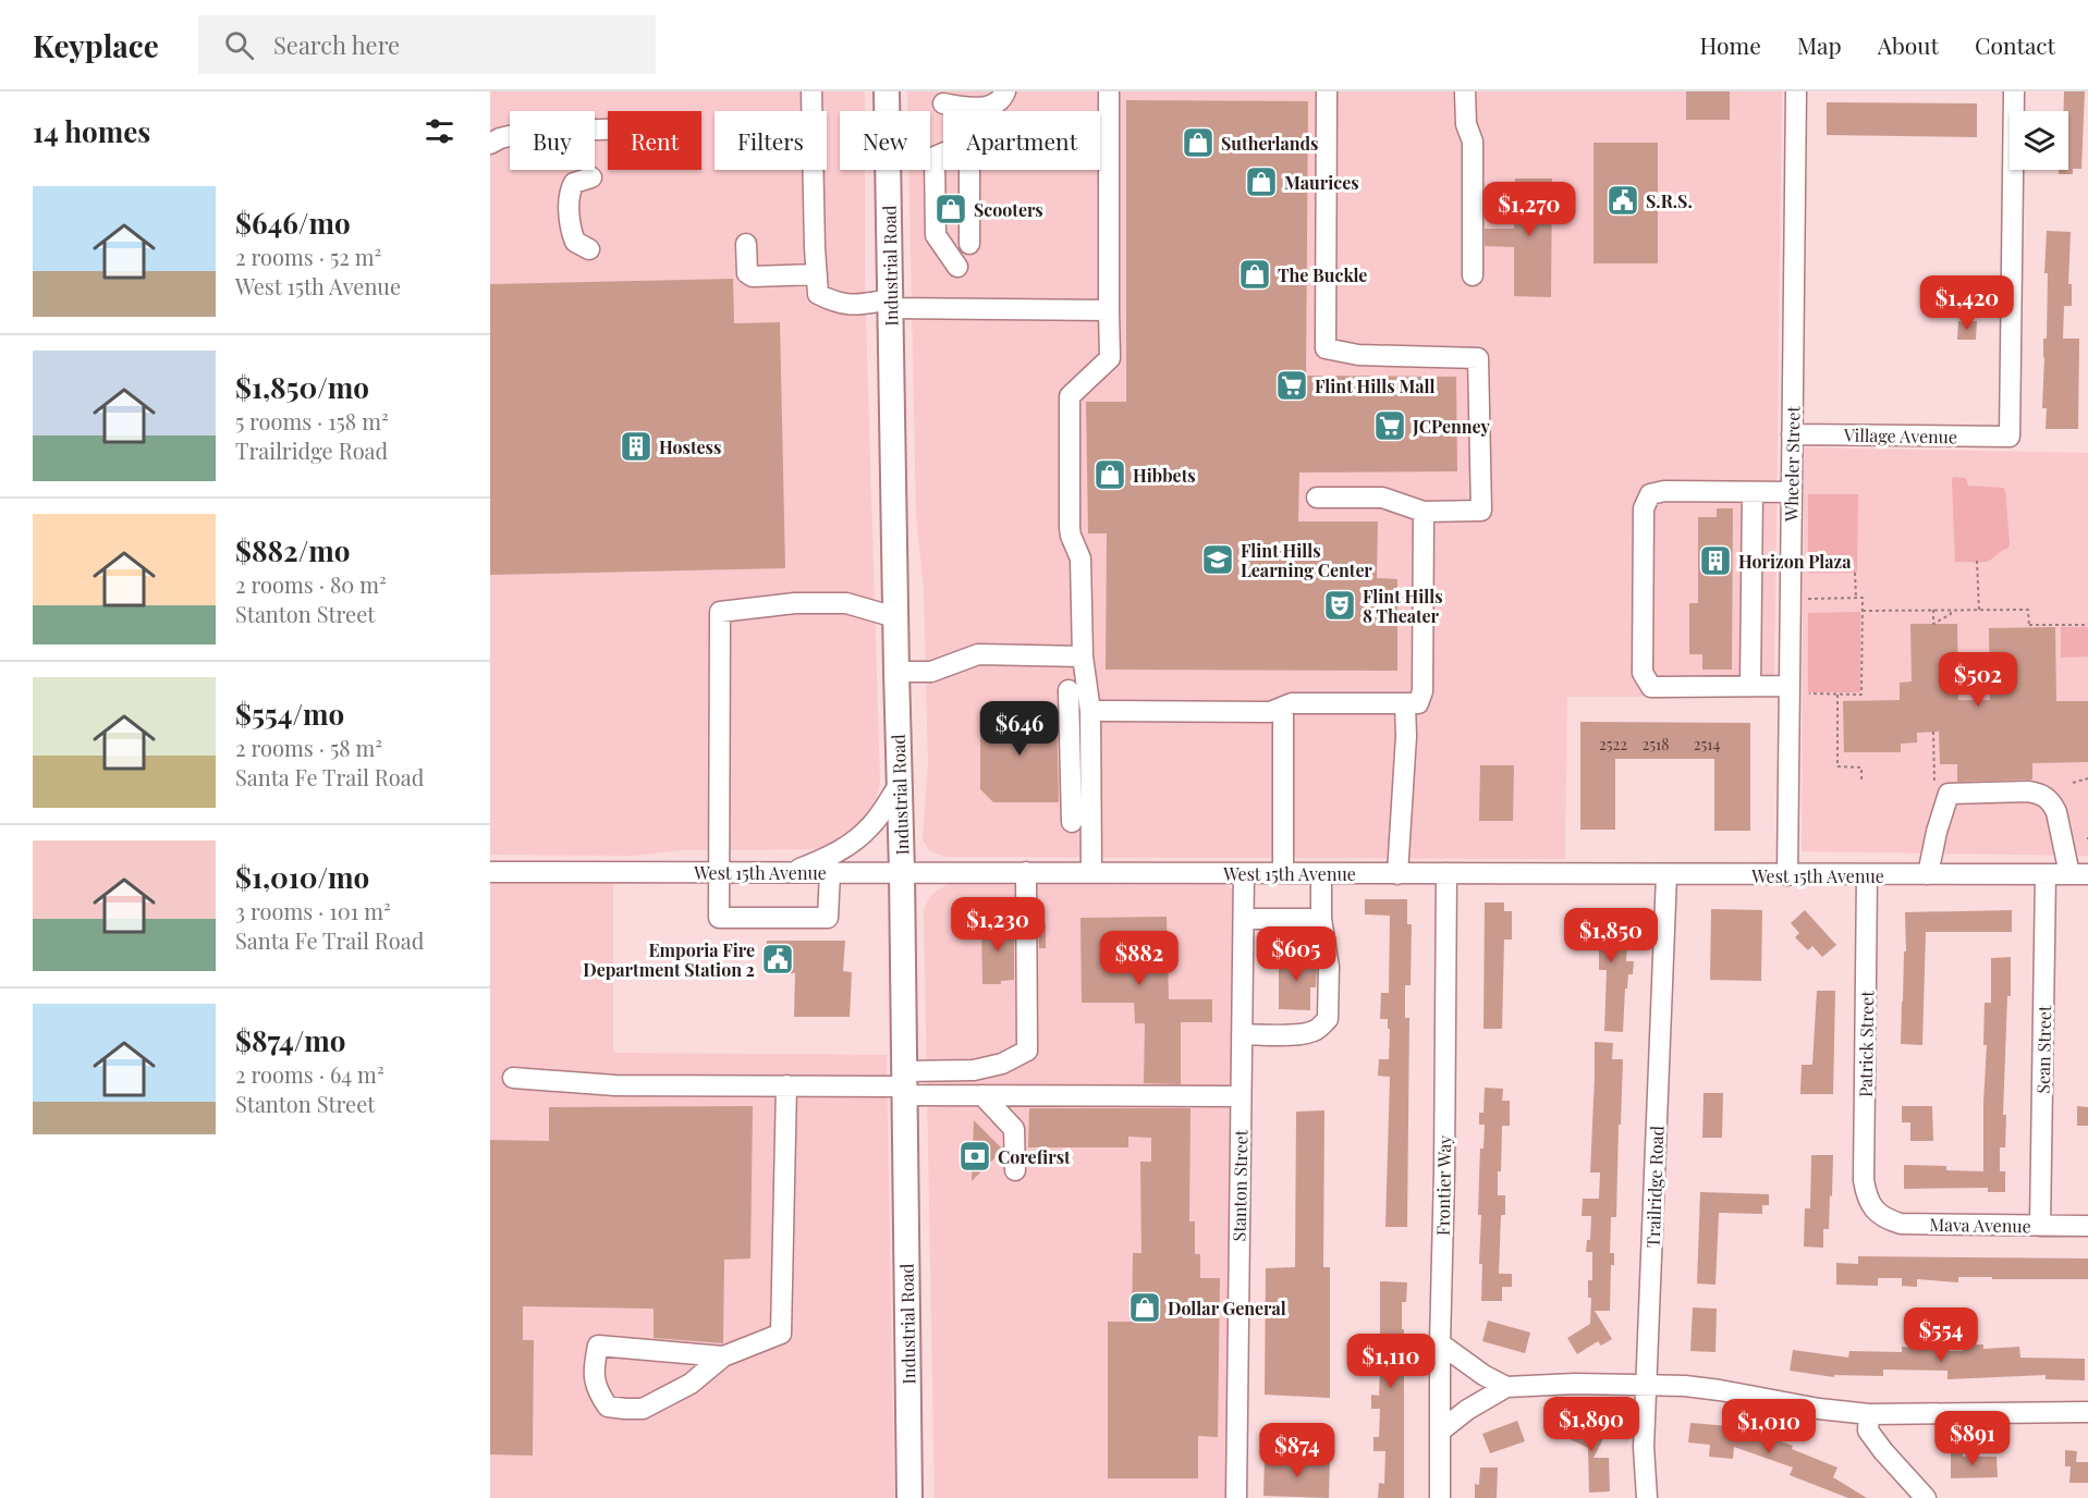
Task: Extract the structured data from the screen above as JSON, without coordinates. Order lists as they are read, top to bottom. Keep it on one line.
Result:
{"streets":{"main road":["Industrial Road"],"street":["Village Avenue","Wheeler Street","West 15th Avenue","Patrick Street","Sean Street","Stanton Street","Frontier Way","Trailridge Road","Mava Avenue"]},"crossings":[["Industrial Road","West 15th Avenue"],["Village Avenue","Wheeler Street"],["Wheeler Street","West 15th Avenue"],["West 15th Avenue","Patrick Street"],["West 15th Avenue","Sean Street"],["West 15th Avenue","Stanton Street"],["West 15th Avenue","Frontier Way"],["West 15th Avenue","Trailridge Road"],["Patrick Street","Mava Avenue"],["Sean Street","Mava Avenue"]],"places":{"shop":["Sutherlands","Maurices","Scooters","The Buckle","Hibbets","Dollar General"],"public building":["S.R.S.","Emporia Fire Department Station 2"],"supermarket":["Flint Hills Mall","JCPenney"],"building":["Hostess","Horizon Plaza"],"school or university":["Flint Hills Learning Center"],"theatre":["Flint Hills 8 Theater"],"bank":["Corefirst"]},"house_numbers":["2522","2518","2514"],"page":{"header":"Keyplace","search":"Search here","nav":["Home","Map","About","Contact"],"heading":"14 homes","chip":["Buy","Rent","Filters","New","Apartment"],"list":[{"name":"$646/mo","note":"2 rooms · 52 m² · West 15th Avenue"},{"name":"$1,850/mo","note":"5 rooms · 158 m² · Trailridge Road"},{"name":"$882/mo","note":"2 rooms · 80 m² · Stanton Street"},{"name":"$554/mo","note":"2 rooms · 58 m² · Santa Fe Trail Road"},{"name":"$1,010/mo","note":"3 rooms · 101 m² · Santa Fe Trail Road"},{"name":"$874/mo","note":"2 rooms · 64 m² · Stanton Street"}],"price":["$1,270","$1,420","$502","$646","$1,230","$1,850","$605","$882","$554","$1,110","$1,890","$1,010","$891","$874"]}}
